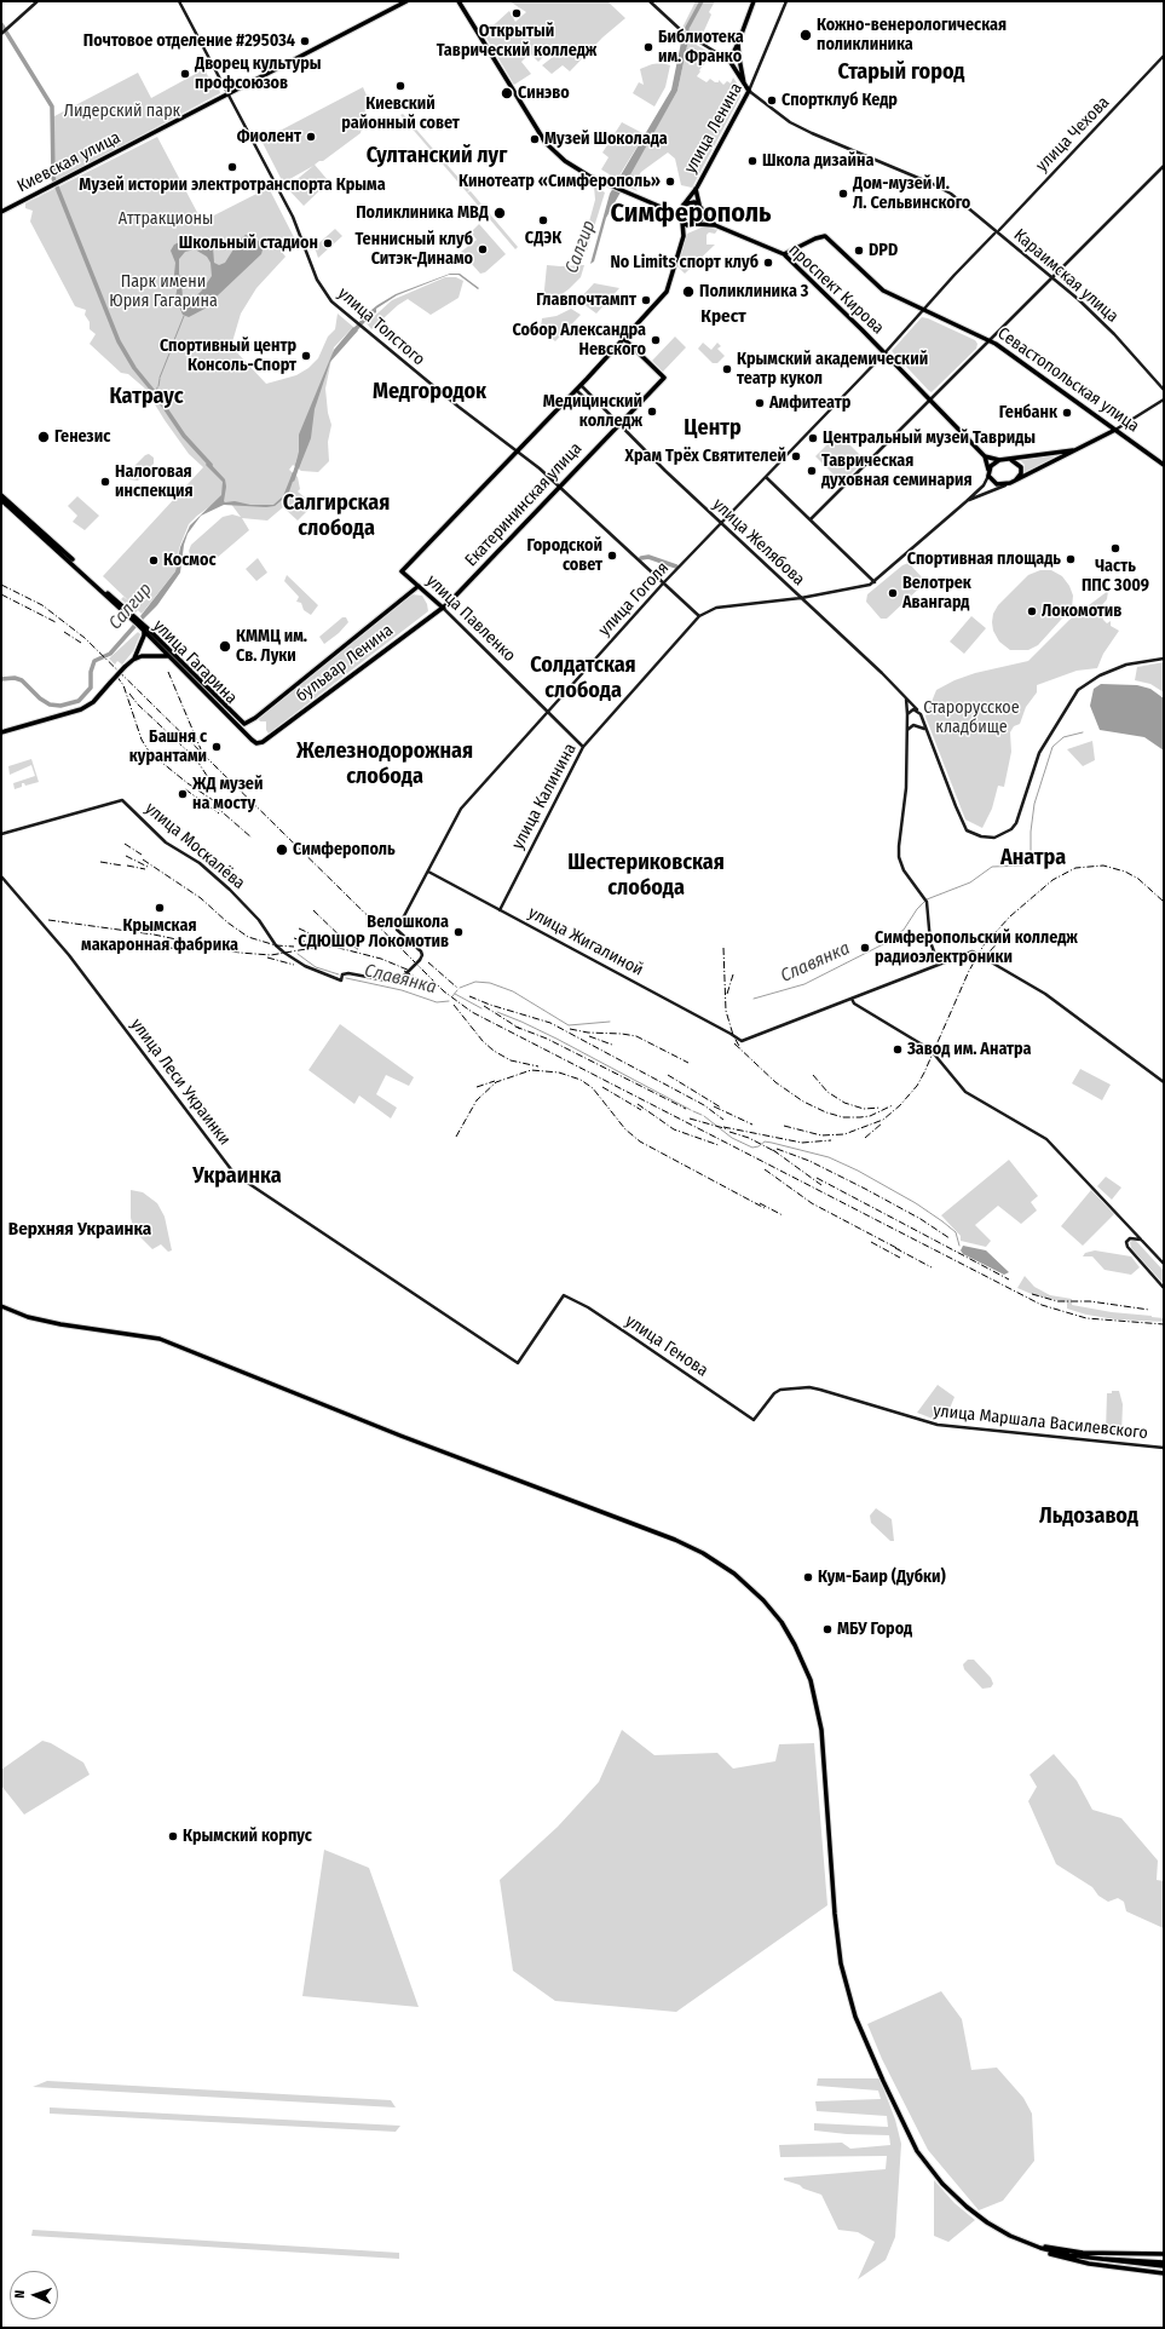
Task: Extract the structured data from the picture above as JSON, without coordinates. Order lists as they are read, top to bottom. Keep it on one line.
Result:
{"streets":{"main road":["улица Ленина","улица Чехова","Киевская улица","Караимская улица","проспект Кирова","улица Толстого","Севастопольская улица","Екатерининская улица","улица Желябова","улица Гоголя","улица Павленко","улица Гагарина","бульвар Ленина","улица Калинина","улица Москалёва","улица Жигалиной","улица Леси Украинки","улица Генова","улица Маршала Василевского"]},"crossings":[["улица Ленина","Караимская улица"],["улица Ленина","проспект Кирова"],["Киевская улица","улица Толстого"],["проспект Кирова","Севастопольская улица"],["проспект Кирова","улица Гоголя"],["улица Толстого","Екатерининская улица"],["улица Толстого","улица Гоголя"],["улица Толстого","улица Павленко"],["улица Толстого","улица Калинина"],["Екатерининская улица","улица Желябова"],["Екатерининская улица","улица Павленко"],["Екатерининская улица","бульвар Ленина"],["улица Желябова","улица Гоголя"],["улица Гоголя","улица Павленко"],["улица Гоголя","улица Москалёва"],["улица Гоголя","улица Жигалиной"],["улица Павленко","бульвар Ленина"],["улица Павленко","улица Калинина"],["улица Гагарина","бульвар Ленина"],["улица Калинина","улица Жигалиной"],["улица Леси Украинки","улица Генова"],["улица Генова","улица Маршала Василевского"]],"districts":["Старый город","Султанский луг","Симферополь","Крест","Медгородок","Катраус","Центр","Салгирская слобода","Солдатская слобода","Железнодорожная слобода","Анатра","Шестериковская слобода","Украинка","Верхняя Украинка","Льдозавод"],"water":["Салгир","Славянка"],"parks":["Лидерский парк","Аттракционы","Парк имени Юрия Гагарина","Старорусское кладбище"],"places":["Открытый Таврический колледж","Кожно-венерологическая поликлиника","Почтовое отделение #295034","Библиотека им. Франко","Дворец культуры профсоюзов","Киевский районный совет","Синэво","Спортклуб Кедр","Фиолент","Музей Шоколада","Школа дизайна","Музей истории электротранспорта Крыма","Кинотеатр «Симферополь»","Дом-музей И. Л. Сельвинского","Поликлиника МВД","СДЭК","Школьный стадион","Теннисный клуб Ситэк-Динамо","DPD","No Limits спорт клуб","Поликлиника 3","Главпочтампт","Собор Александра Невского","Спортивный центр Консоль-Спорт","Крымский академический театр кукол","Амфитеатр","Медицинский колледж","Генбанк","Генезис","Центральный музей Тавриды","Храм Трёх Святителей","Таврическая духовная семинария","Налоговая инспекция","Часть ППС 3009","Городской совет","Спортивная площадь","Космос","Велотрек Авангард","Локомотив","КММЦ им. Св. Луки","Башня с курантами","ЖД музей на мосту","Симферополь","Крымская макаронная фабрика","Велошкола СДЮШОР Локомотив","Симферопольский колледж радиоэлектроники","Завод им. Анатра","Кум-Баир (Дубки)","МБУ Город","Крымский корпус"],"north":"left"}
